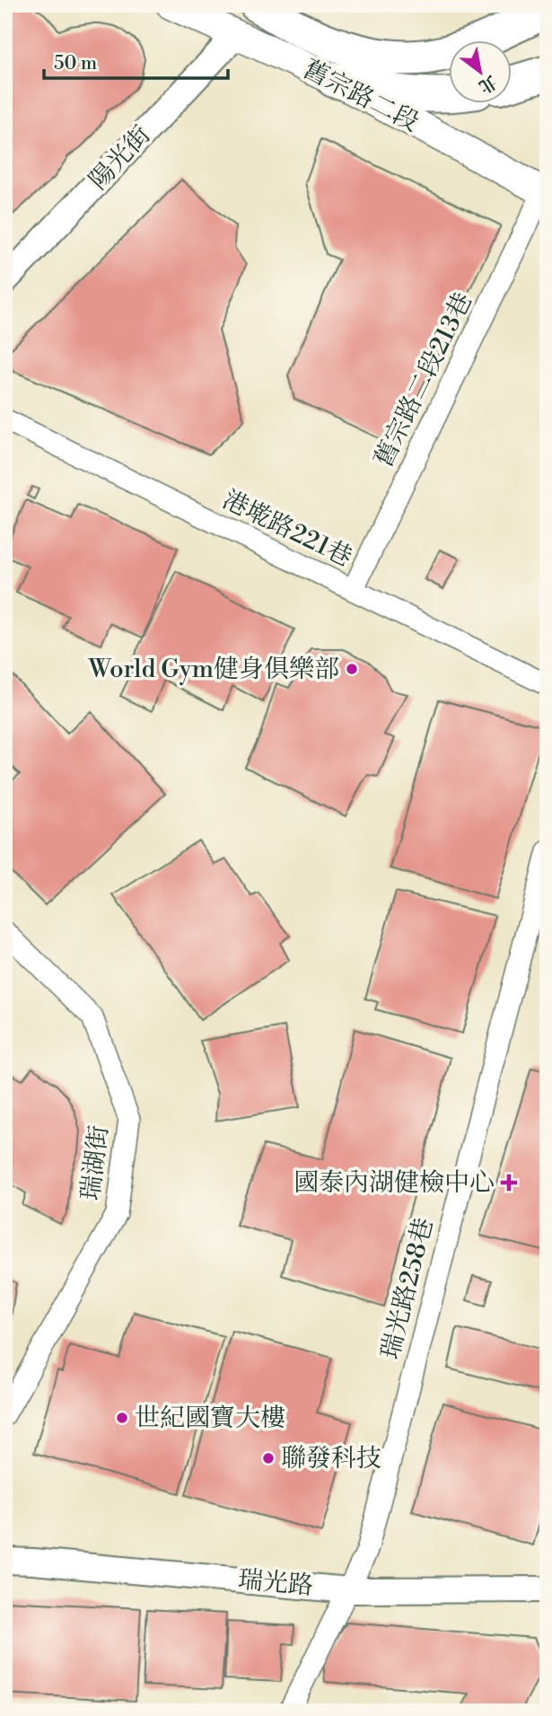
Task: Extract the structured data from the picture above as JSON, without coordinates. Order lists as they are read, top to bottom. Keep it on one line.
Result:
{"streets":{"main road":["舊宗路二段"],"street":["陽光街","舊宗路二段213巷","港墘路221巷","瑞湖街","瑞光路258巷","瑞光路"]},"crossings":[["舊宗路二段","陽光街"],["舊宗路二段","舊宗路二段213巷"],["舊宗路二段213巷","港墘路221巷"],["瑞光路258巷","瑞光路"]],"places":{"other":["World Gym健身俱樂部","世紀國寶大樓","聯發科技"],"health":["國泰內湖健檢中心"]},"scale_bar":"50 m","north":"bottom right"}
